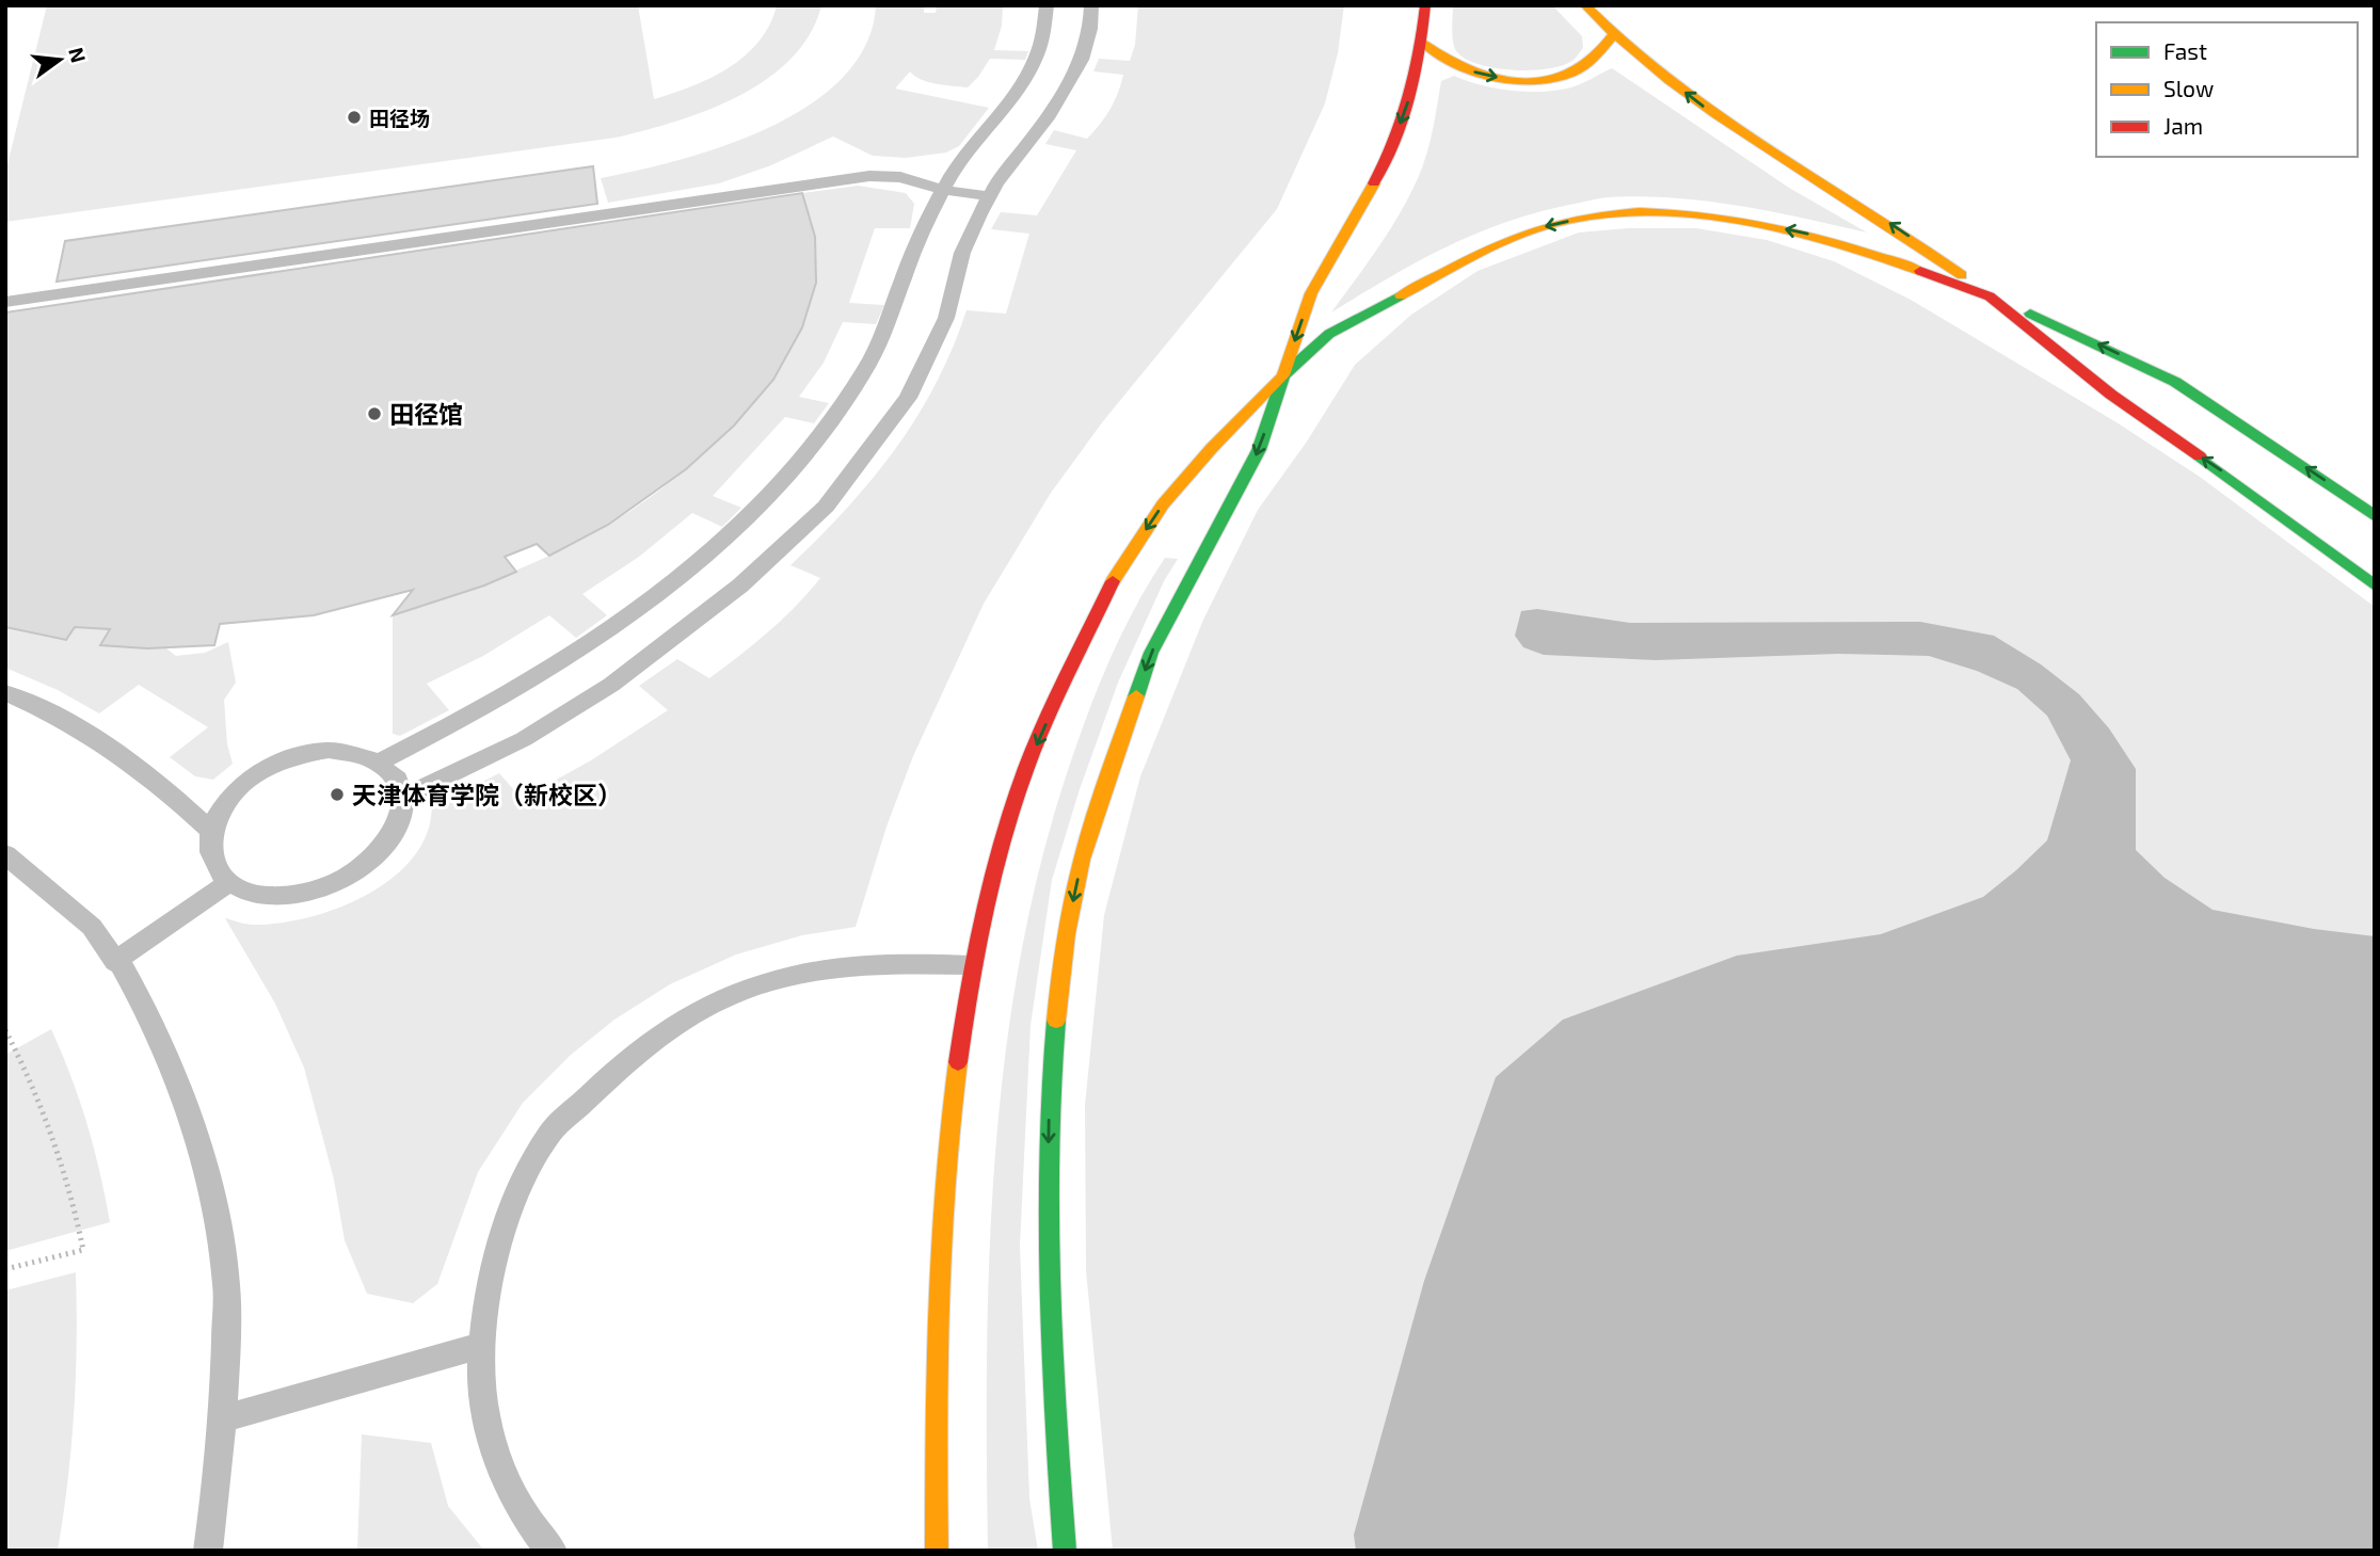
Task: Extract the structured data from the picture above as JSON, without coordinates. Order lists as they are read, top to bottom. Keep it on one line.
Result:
{"places":["田径场","田径馆","天津体育学院（新校区）"],"legend":["Fast","Slow","Jam"],"north":"right"}
